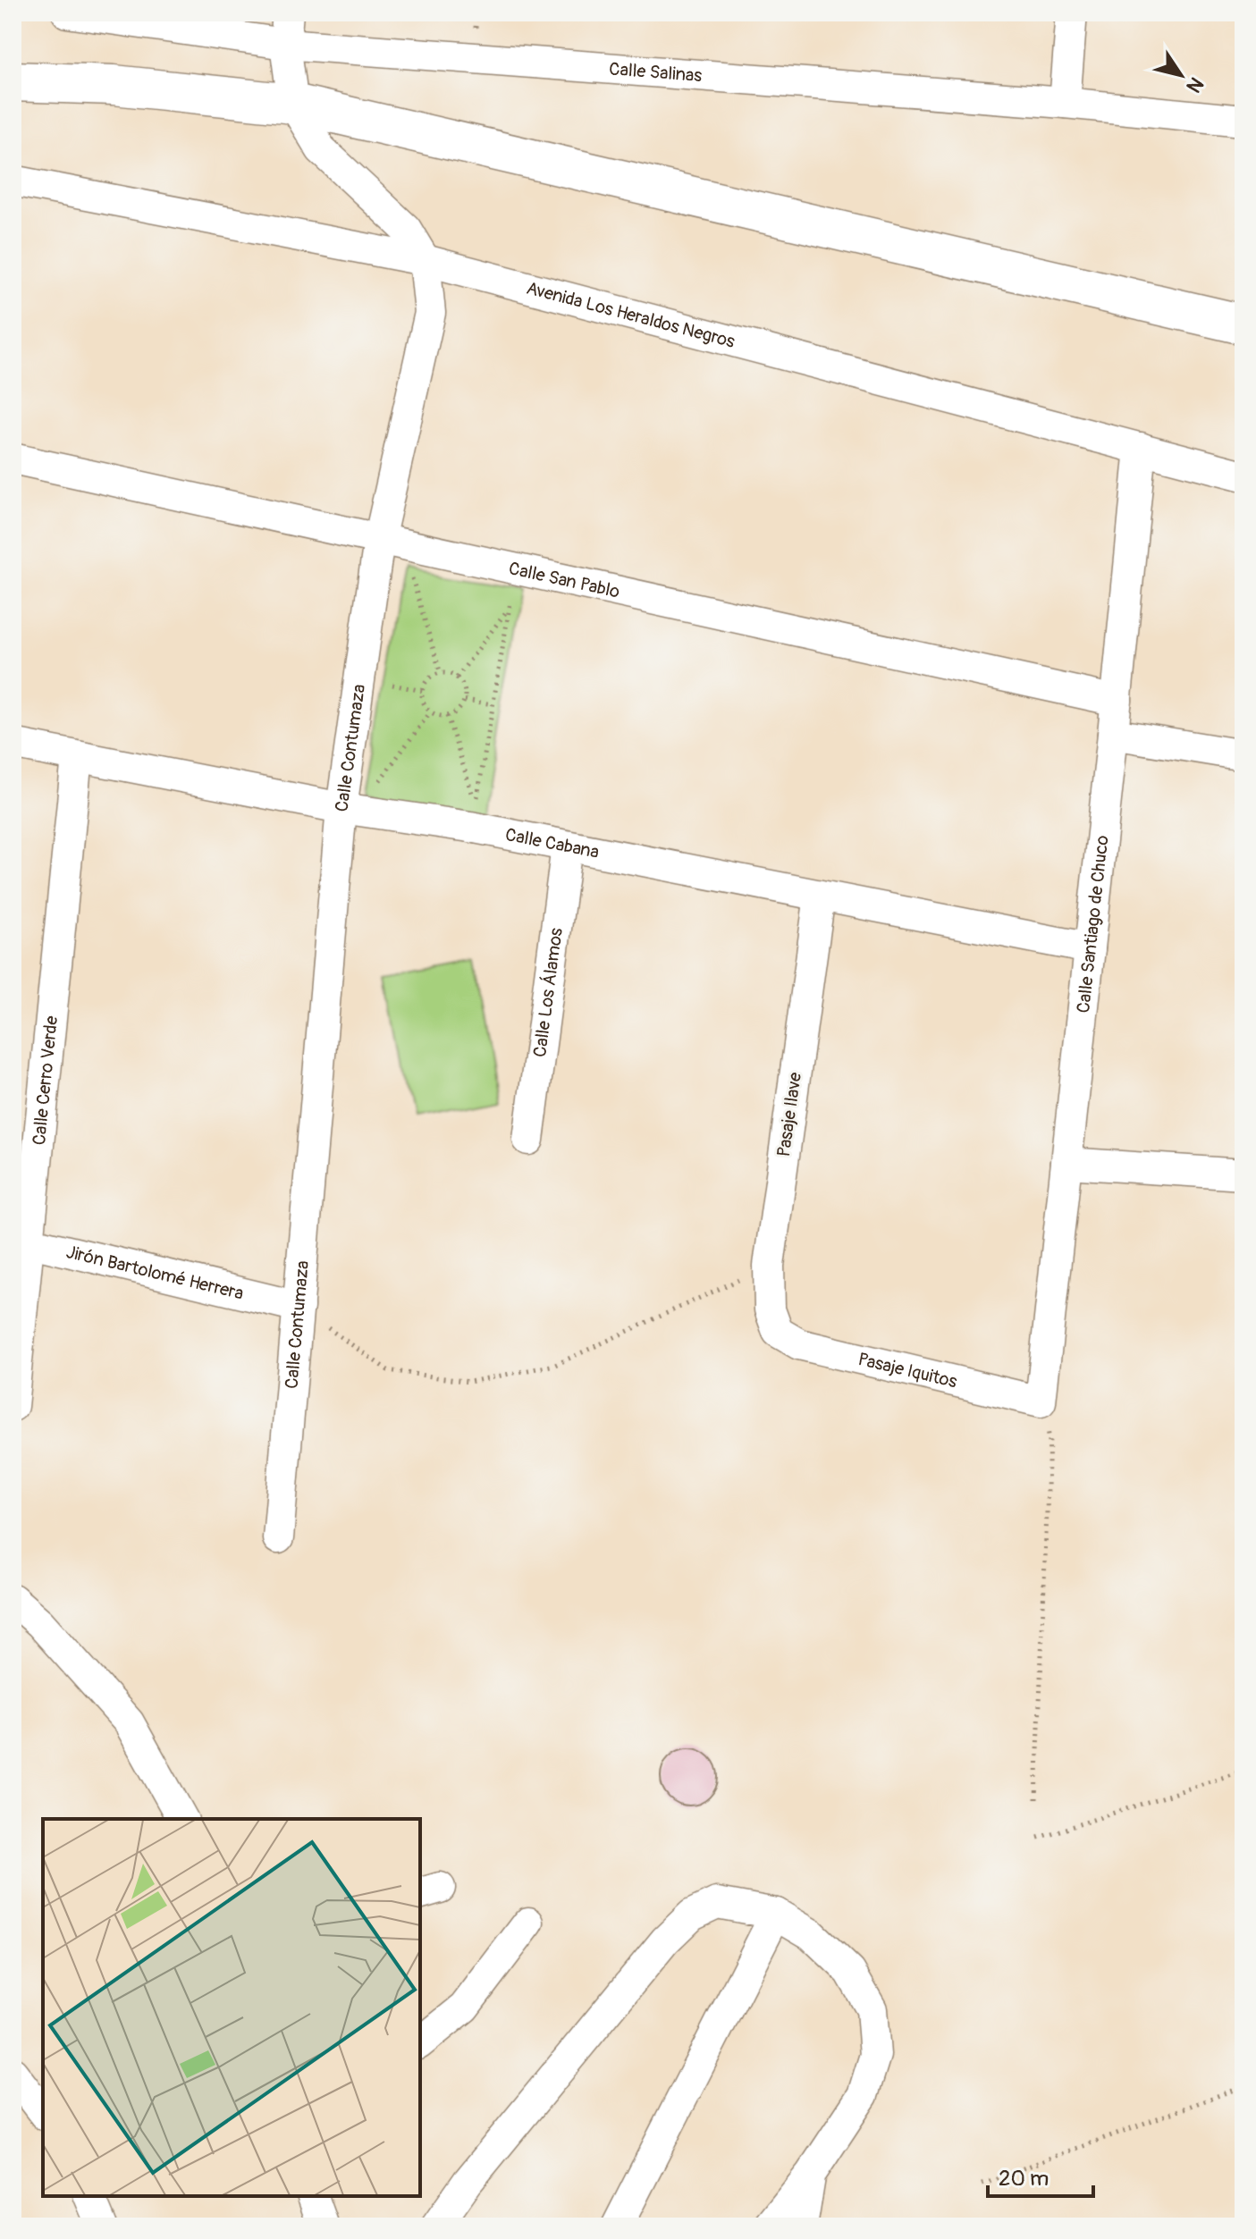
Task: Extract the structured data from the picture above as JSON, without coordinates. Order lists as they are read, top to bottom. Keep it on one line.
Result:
{"streets":{"street":["Calle Salinas","Avenida Los Heraldos Negros","Calle San Pablo","Calle Contumaza","Calle Cabana","Calle Santiago de Chuco","Calle Los Álamos","Calle Cerro Verde","Pasaje Ilave","Jirón Bartolomé Herrera","Pasaje Iquitos"]},"crossings":[["Calle Salinas","Calle Contumaza"],["Avenida Los Heraldos Negros","Calle Contumaza"],["Avenida Los Heraldos Negros","Calle Santiago de Chuco"],["Calle San Pablo","Calle Contumaza"],["Calle San Pablo","Calle Santiago de Chuco"],["Calle Contumaza","Calle Cabana"],["Calle Contumaza","Jirón Bartolomé Herrera"],["Calle Cabana","Calle Santiago de Chuco"],["Calle Cabana","Calle Los Álamos"],["Calle Cabana","Calle Cerro Verde"],["Calle Cabana","Pasaje Ilave"],["Calle Santiago de Chuco","Pasaje Iquitos"],["Calle Cerro Verde","Jirón Bartolomé Herrera"],["Pasaje Ilave","Pasaje Iquitos"]],"scale_bar":"20 m","north":"bottom right"}
